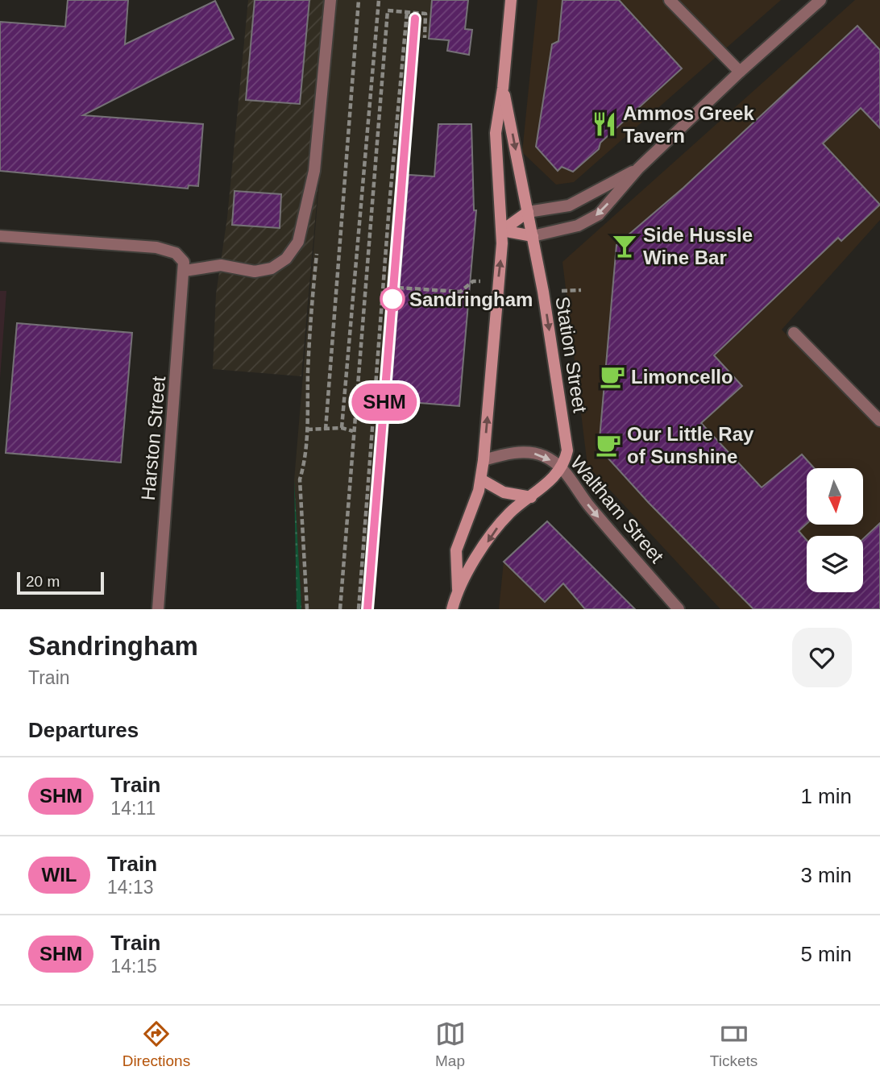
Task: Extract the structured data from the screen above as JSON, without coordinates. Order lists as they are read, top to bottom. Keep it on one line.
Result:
{"streets":{"street":["Station Street","Harston Street","Waltham Street"]},"crossings":[["Station Street","Waltham Street"]],"one_way":["Waltham Street"],"places":{"restaurant":["Ammos Greek Tavern"],"bar":["Side Hussle Wine Bar"],"other":["Sandringham"],"cafe":["Limoncello","Our Little Ray of Sunshine"]},"scale_bar":"20 m","north":"bottom","page":{"on_map":"SHM","scale":"20 m","heading":[["Sandringham","Train"],"Departures"],"list":[{"mark":"SHM","name":"Train","note":"14:11","value":"1 min"},{"mark":"WIL","name":"Train","note":"14:13","value":"3 min"},{"mark":"SHM","name":"Train","note":"14:15","value":"5 min"}],"tabs":["Directions","Map","Tickets"]}}
